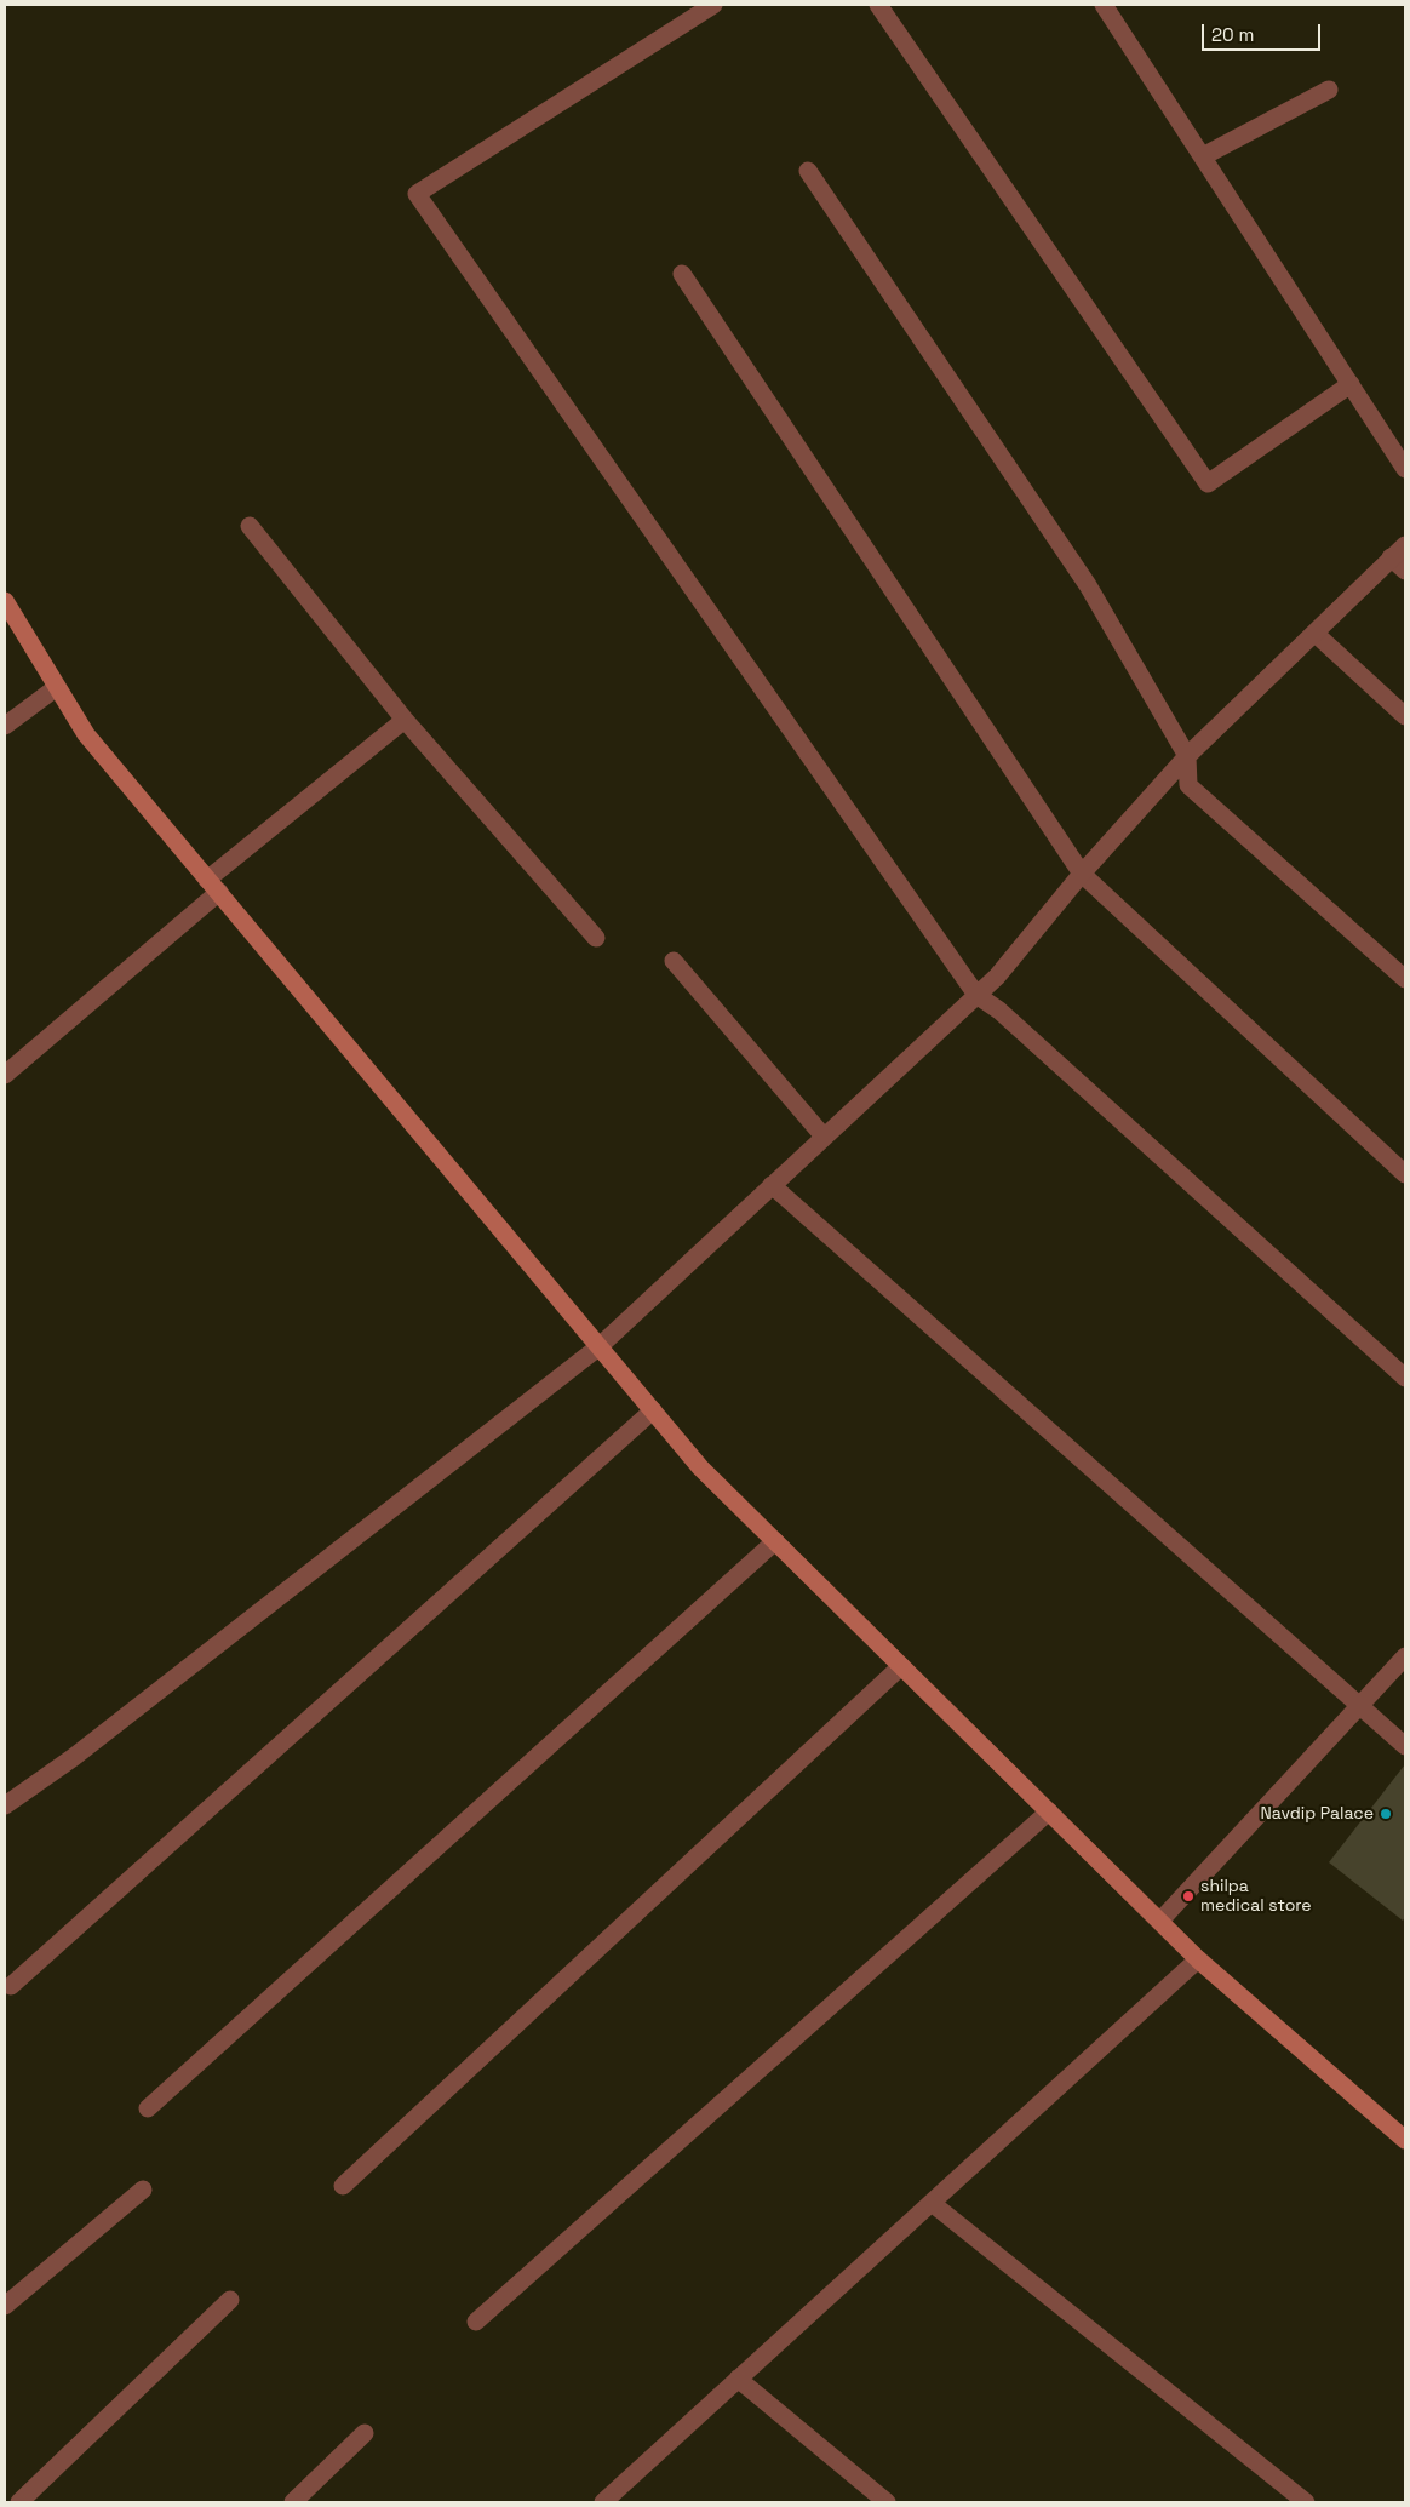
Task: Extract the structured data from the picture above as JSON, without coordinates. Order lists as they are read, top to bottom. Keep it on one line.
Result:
{"places":["Navdip Palace","shilpa medical store"],"scale_bar":"20 m"}
